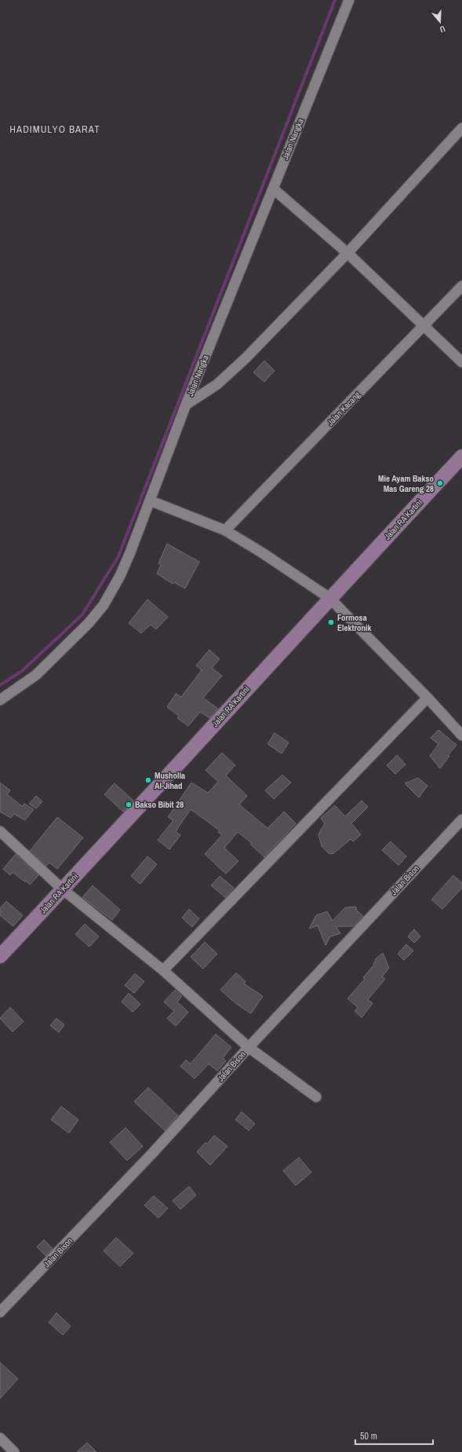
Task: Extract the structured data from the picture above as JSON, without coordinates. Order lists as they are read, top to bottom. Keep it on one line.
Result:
{"streets":{"main road":["Jalan RA Kartini"],"street":["Jalan Nangka","Jalan Kacang","Jalan Bison"]},"districts":["HADIMULYO BARAT"],"places":["Mie Ayam Bakso Mas Gareng 28","Formosa Elektronik","Musholla Al-Jihad","Bakso Bibit 28"],"scale_bar":"50 m","north":"bottom"}
